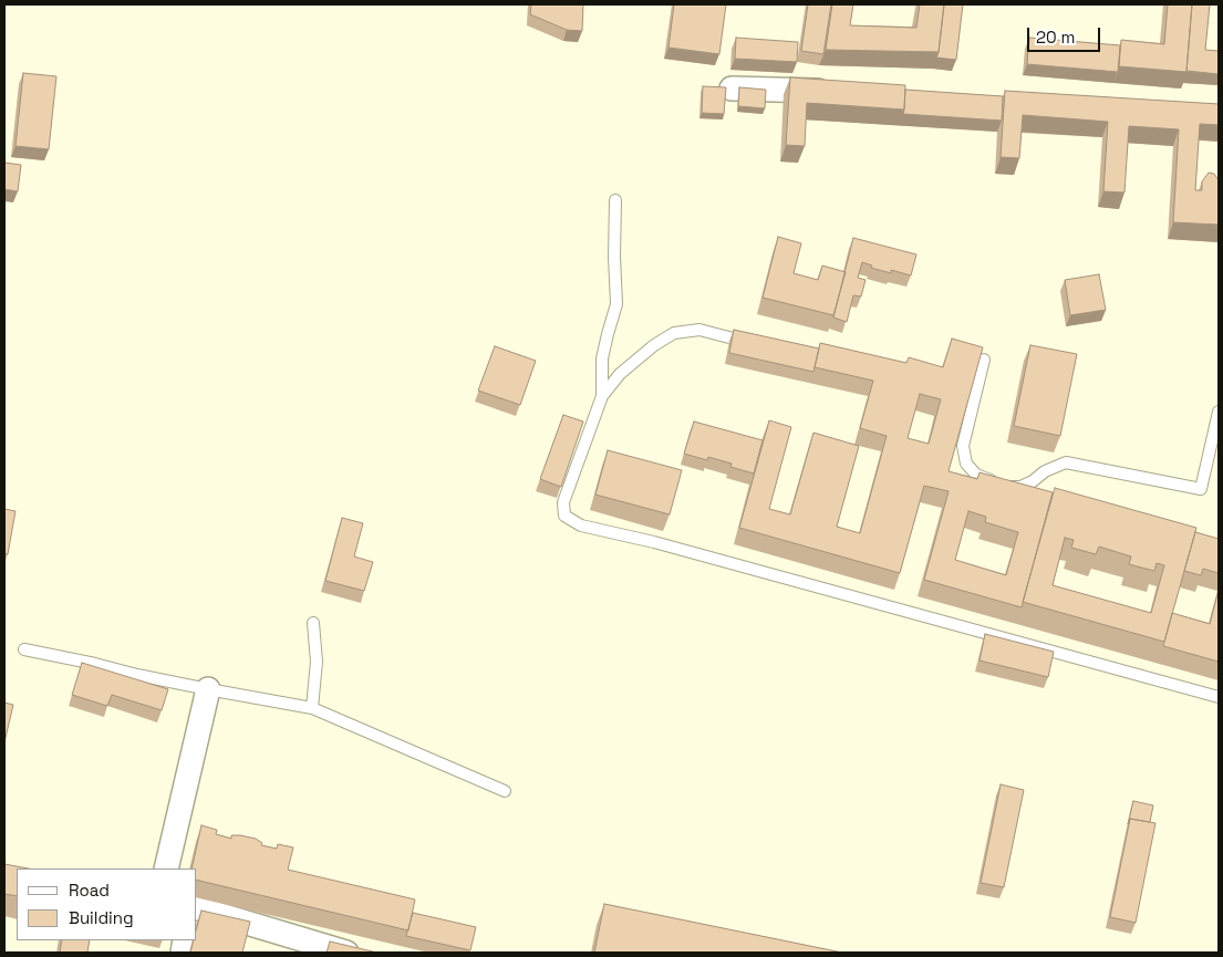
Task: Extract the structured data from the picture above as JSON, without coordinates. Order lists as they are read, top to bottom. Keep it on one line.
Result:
{"legend":["Road","Building"],"scale_bar":"20 m"}
